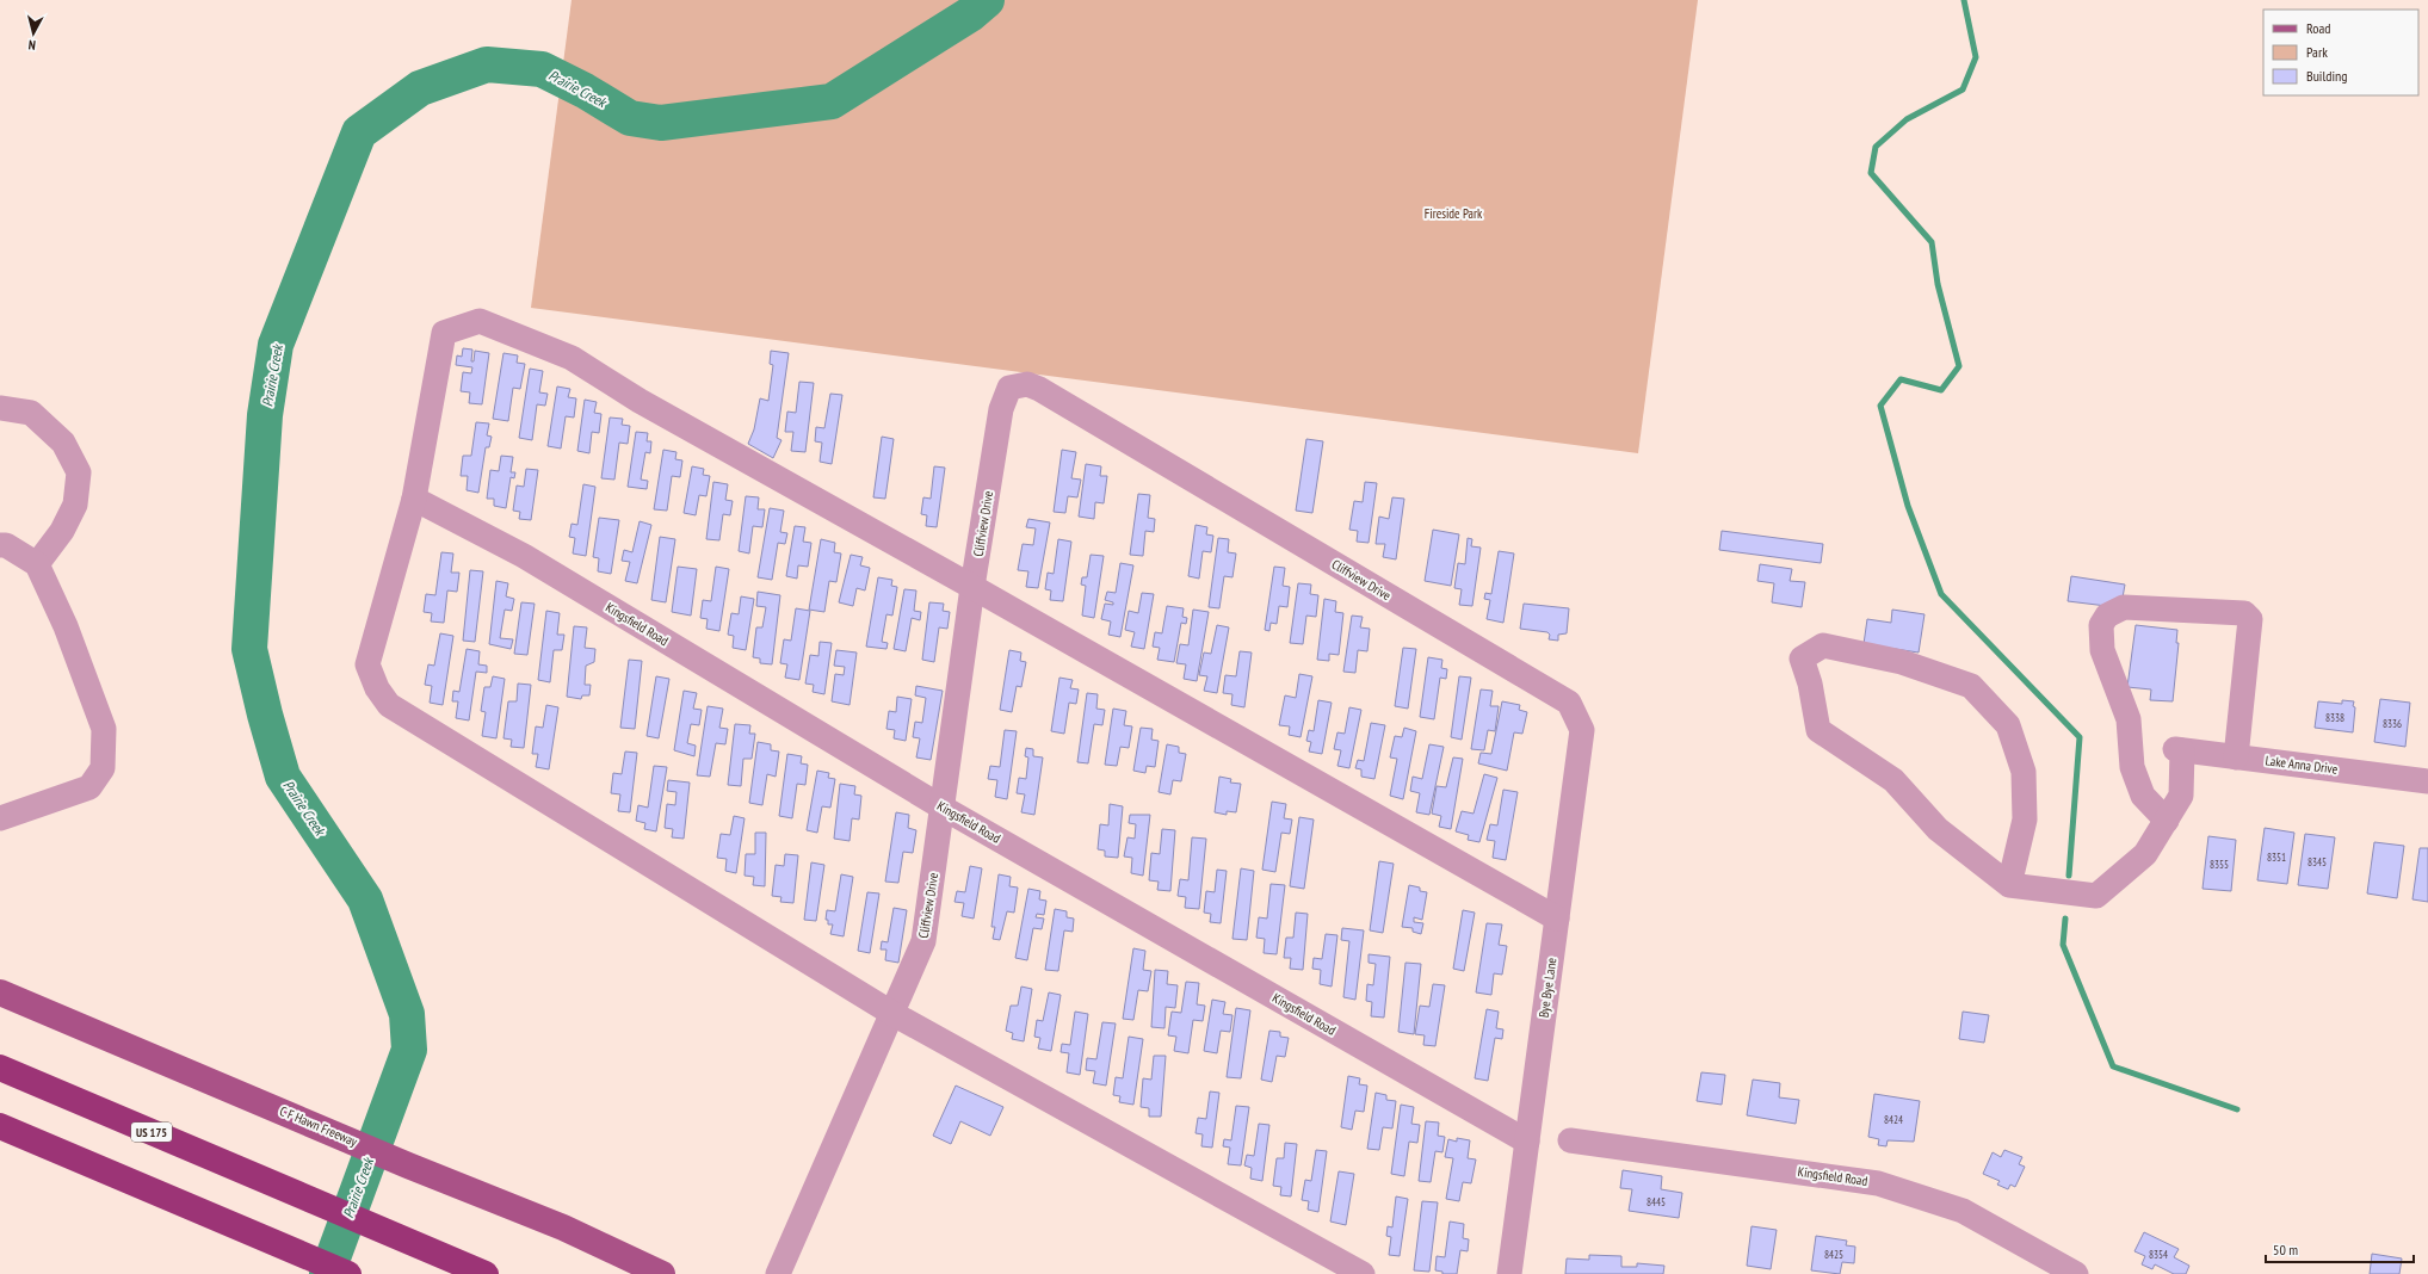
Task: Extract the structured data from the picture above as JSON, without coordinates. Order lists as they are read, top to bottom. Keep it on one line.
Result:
{"streets":{"highway":["US 175"],"main road":["C F Hawn Freeway"],"street":["Cliffview Drive","Kingsfield Road","Lake Anna Drive","Bye Bye Lane"]},"crossings":[["Cliffview Drive","Kingsfield Road"],["Cliffview Drive","Bye Bye Lane"],["Kingsfield Road","Bye Bye Lane"]],"water":["Prairie Creek"],"parks":["Fireside Park"],"house_numbers":["8338","8336","8351","8345","8355","8424","8445","8425","8354"],"legend":["Road","Park","Building"],"scale_bar":"50 m","north":"bottom"}
